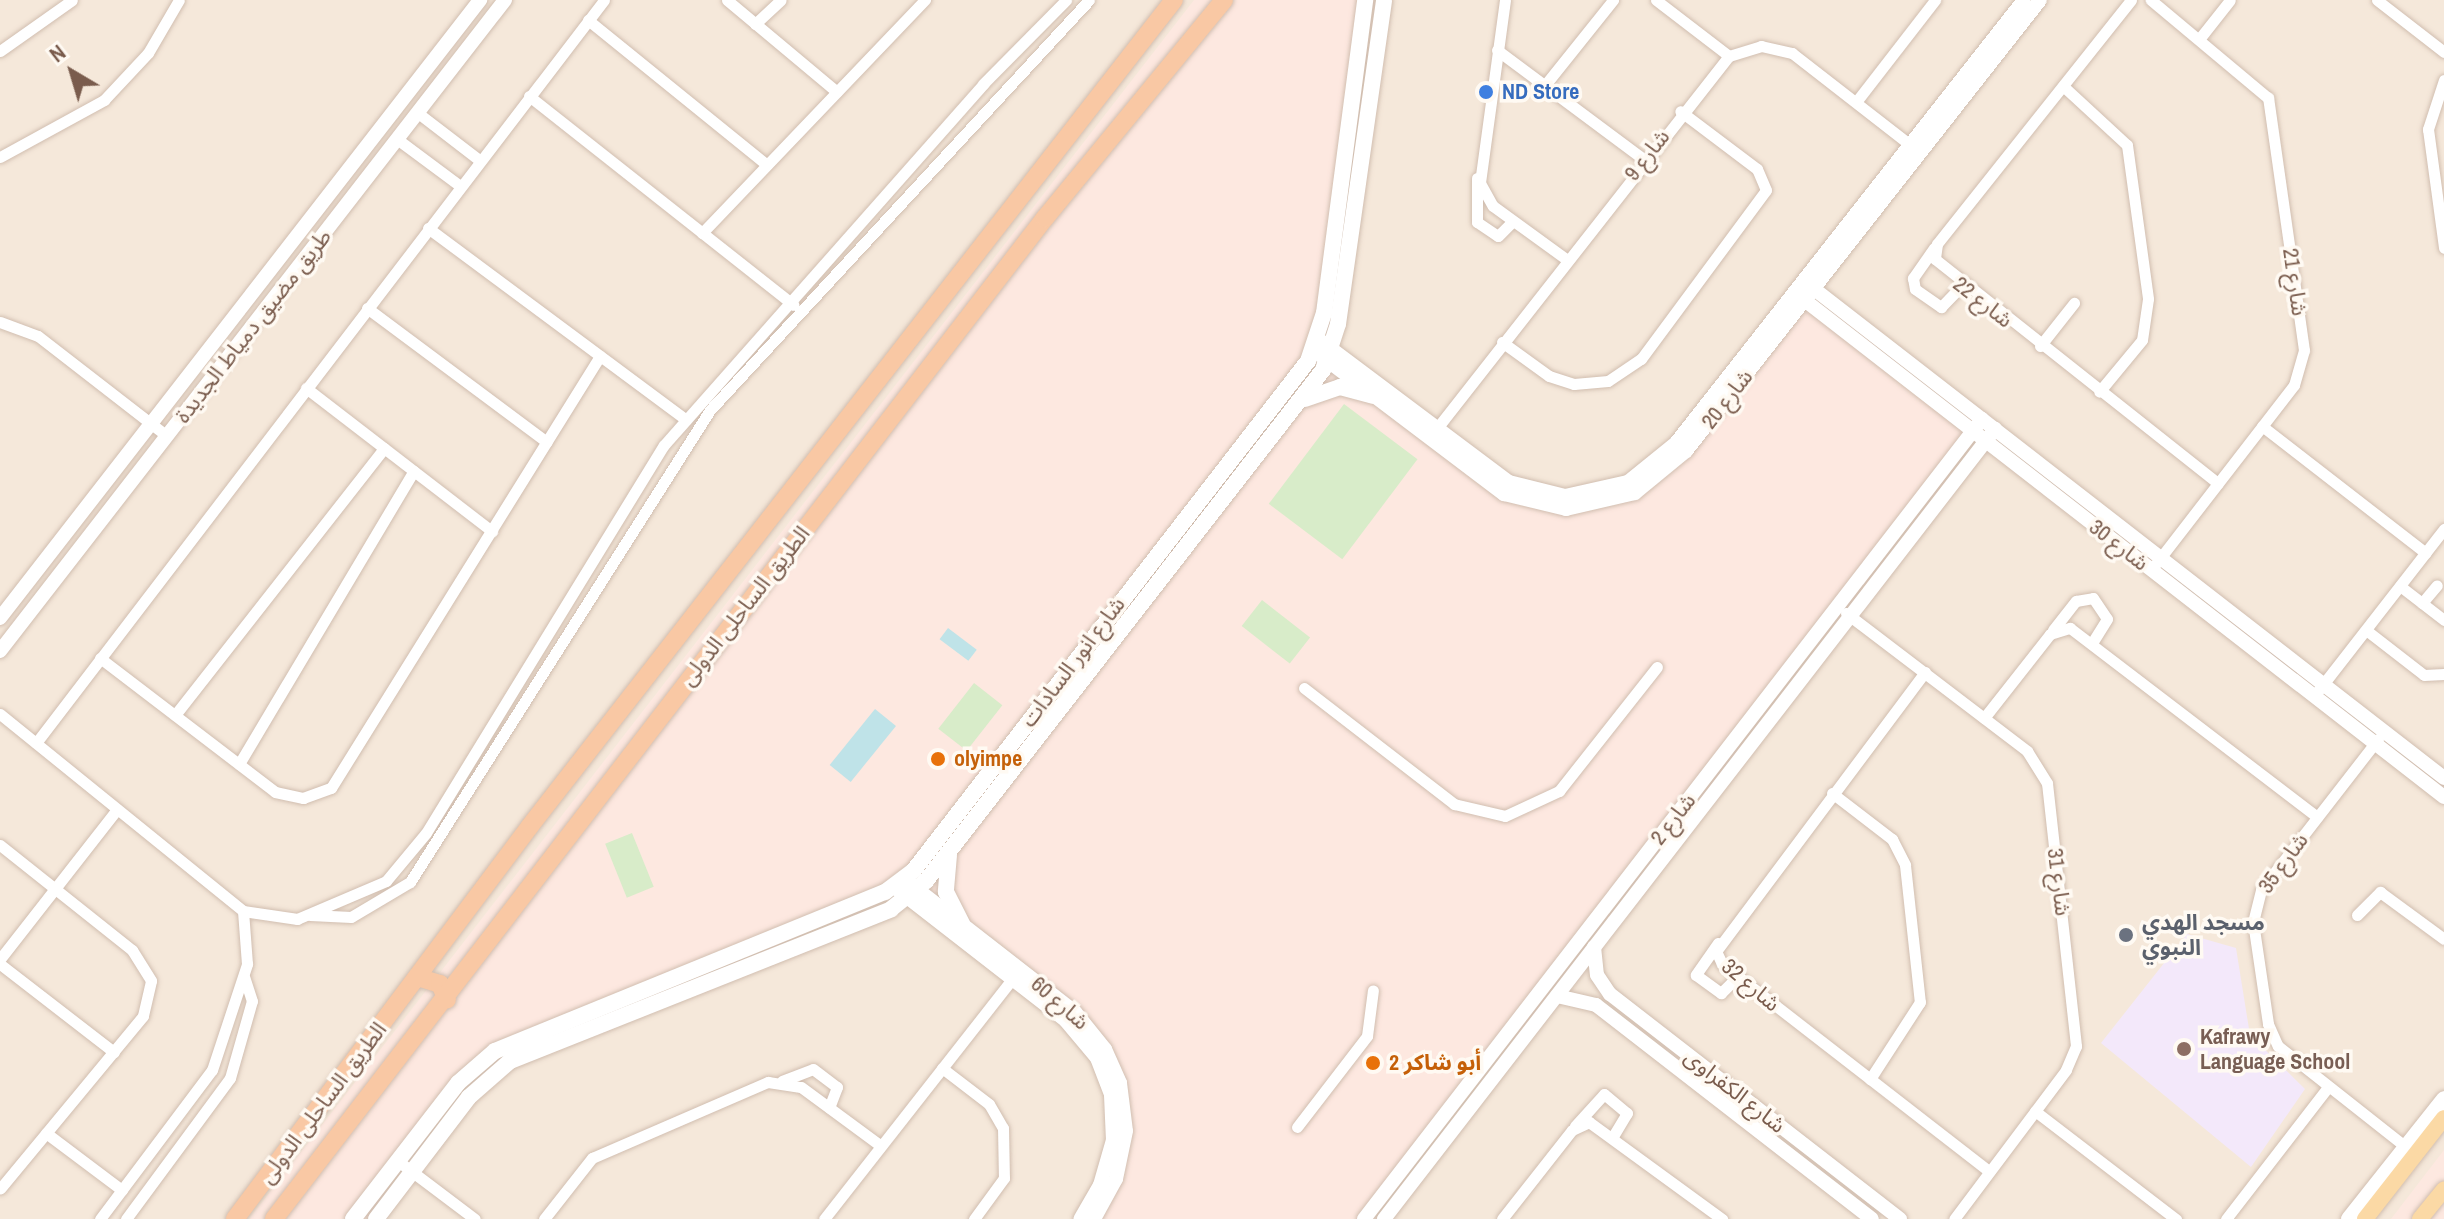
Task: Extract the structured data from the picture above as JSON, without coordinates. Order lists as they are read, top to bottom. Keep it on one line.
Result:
{"streets":{"highway":["الطريق الساحلى الدولى"],"main road":["شارع انور السادات"],"street":["شارع 9","شارع 21","شارع 22","طريق مضيق دمياط الجديدة","شارع 20","شارع 30","شارع 2","شارع 35","شارع 31","شارع 32","شارع 60","شارع الكفراوى"]},"crossings":[["شارع 9","شارع 20"],["شارع 21","شارع 22"],["شارع 21","شارع 30"],["شارع 20","شارع 30"],["شارع 20","شارع انور السادات"],["شارع 30","شارع 2"],["شارع 30","شارع 35"],["شارع انور السادات","شارع 60"],["شارع 2","شارع 31"],["شارع 2","شارع الكفراوى"],["شارع 31","شارع 32"]],"places":["ND Store","olyimpe","مسجد الهدي النبوي","Kafrawy Language School","أبو شاكر 2"],"north":"top left"}
